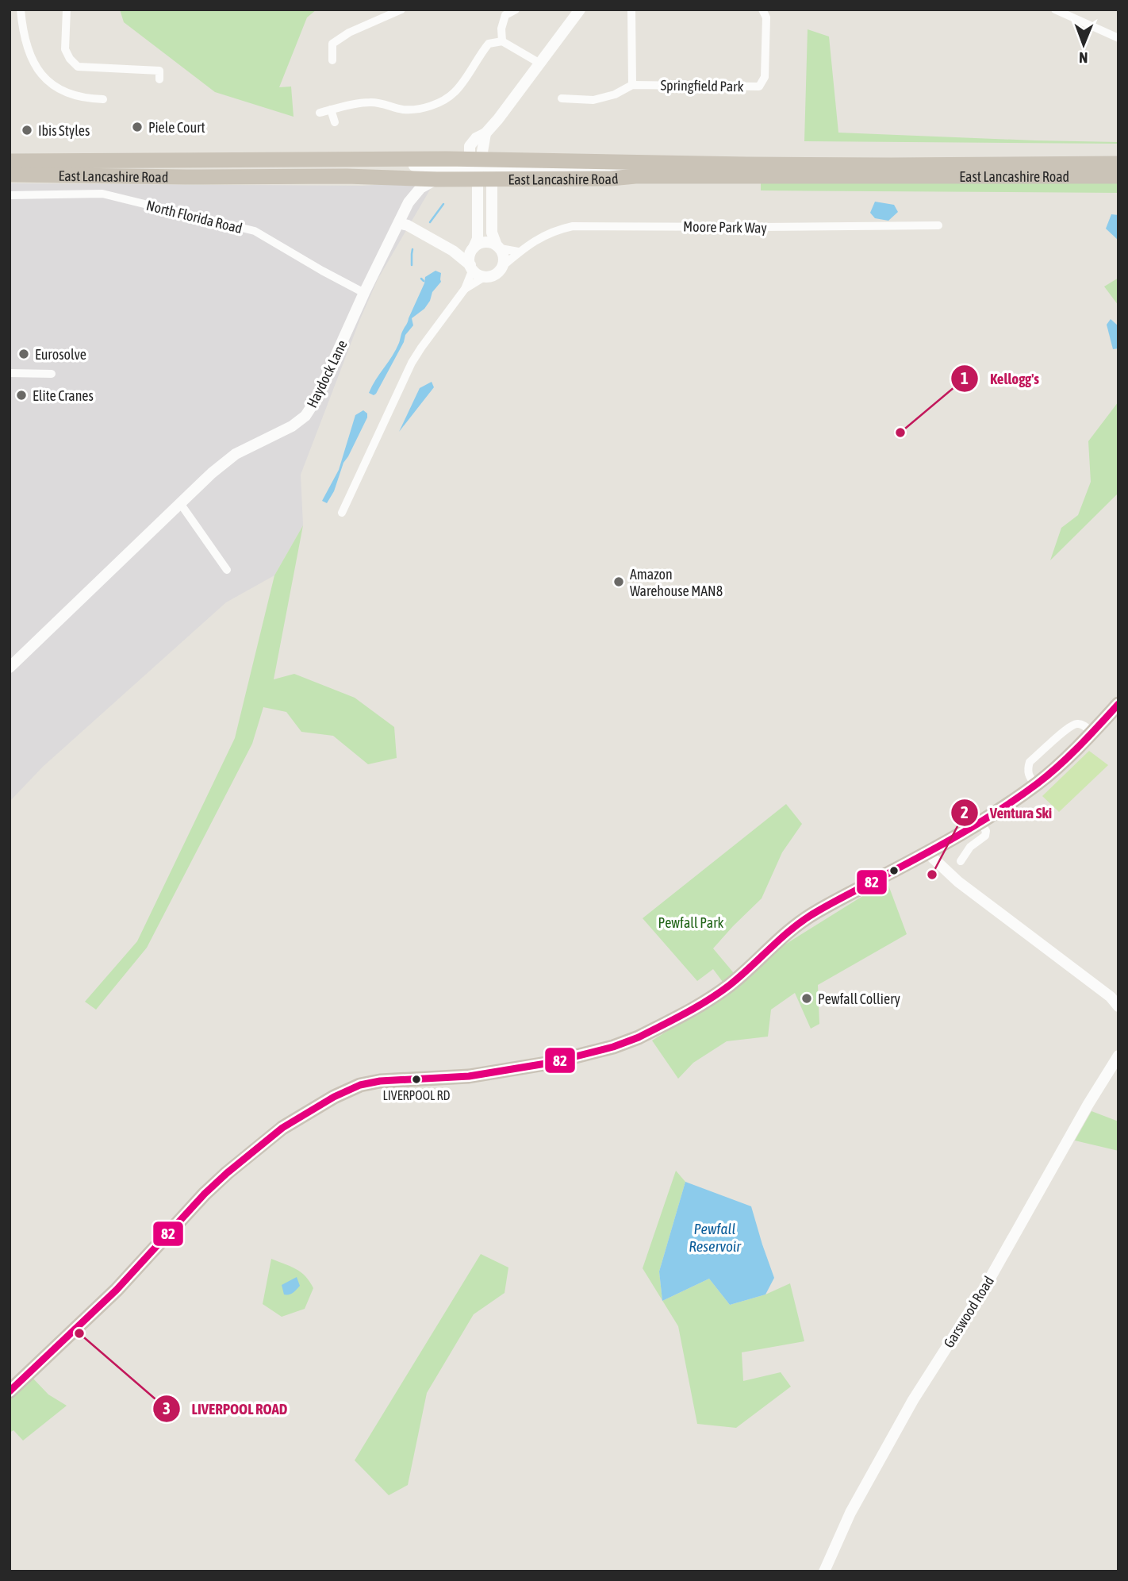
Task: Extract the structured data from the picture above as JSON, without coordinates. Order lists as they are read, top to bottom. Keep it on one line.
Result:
{"streets":{"highway":["East Lancashire Road"],"street":["Springfield Park","North Florida Road","Moore Park Way","Haydock Lane","Garswood Road"]},"crossings":[["East Lancashire Road","Haydock Lane"],["North Florida Road","Haydock Lane"]],"water":["Pewfall Reservoir"],"parks":["Pewfall Park"],"places":["Piele Court","Ibis Styles","Eurosolve","Elite Cranes","Kellogg's","Amazon Warehouse MAN8","Ventura Ski","Pewfall Colliery","LIVERPOOL RD","LIVERPOOL ROAD"],"lines":["transit line 82"],"north":"bottom"}
